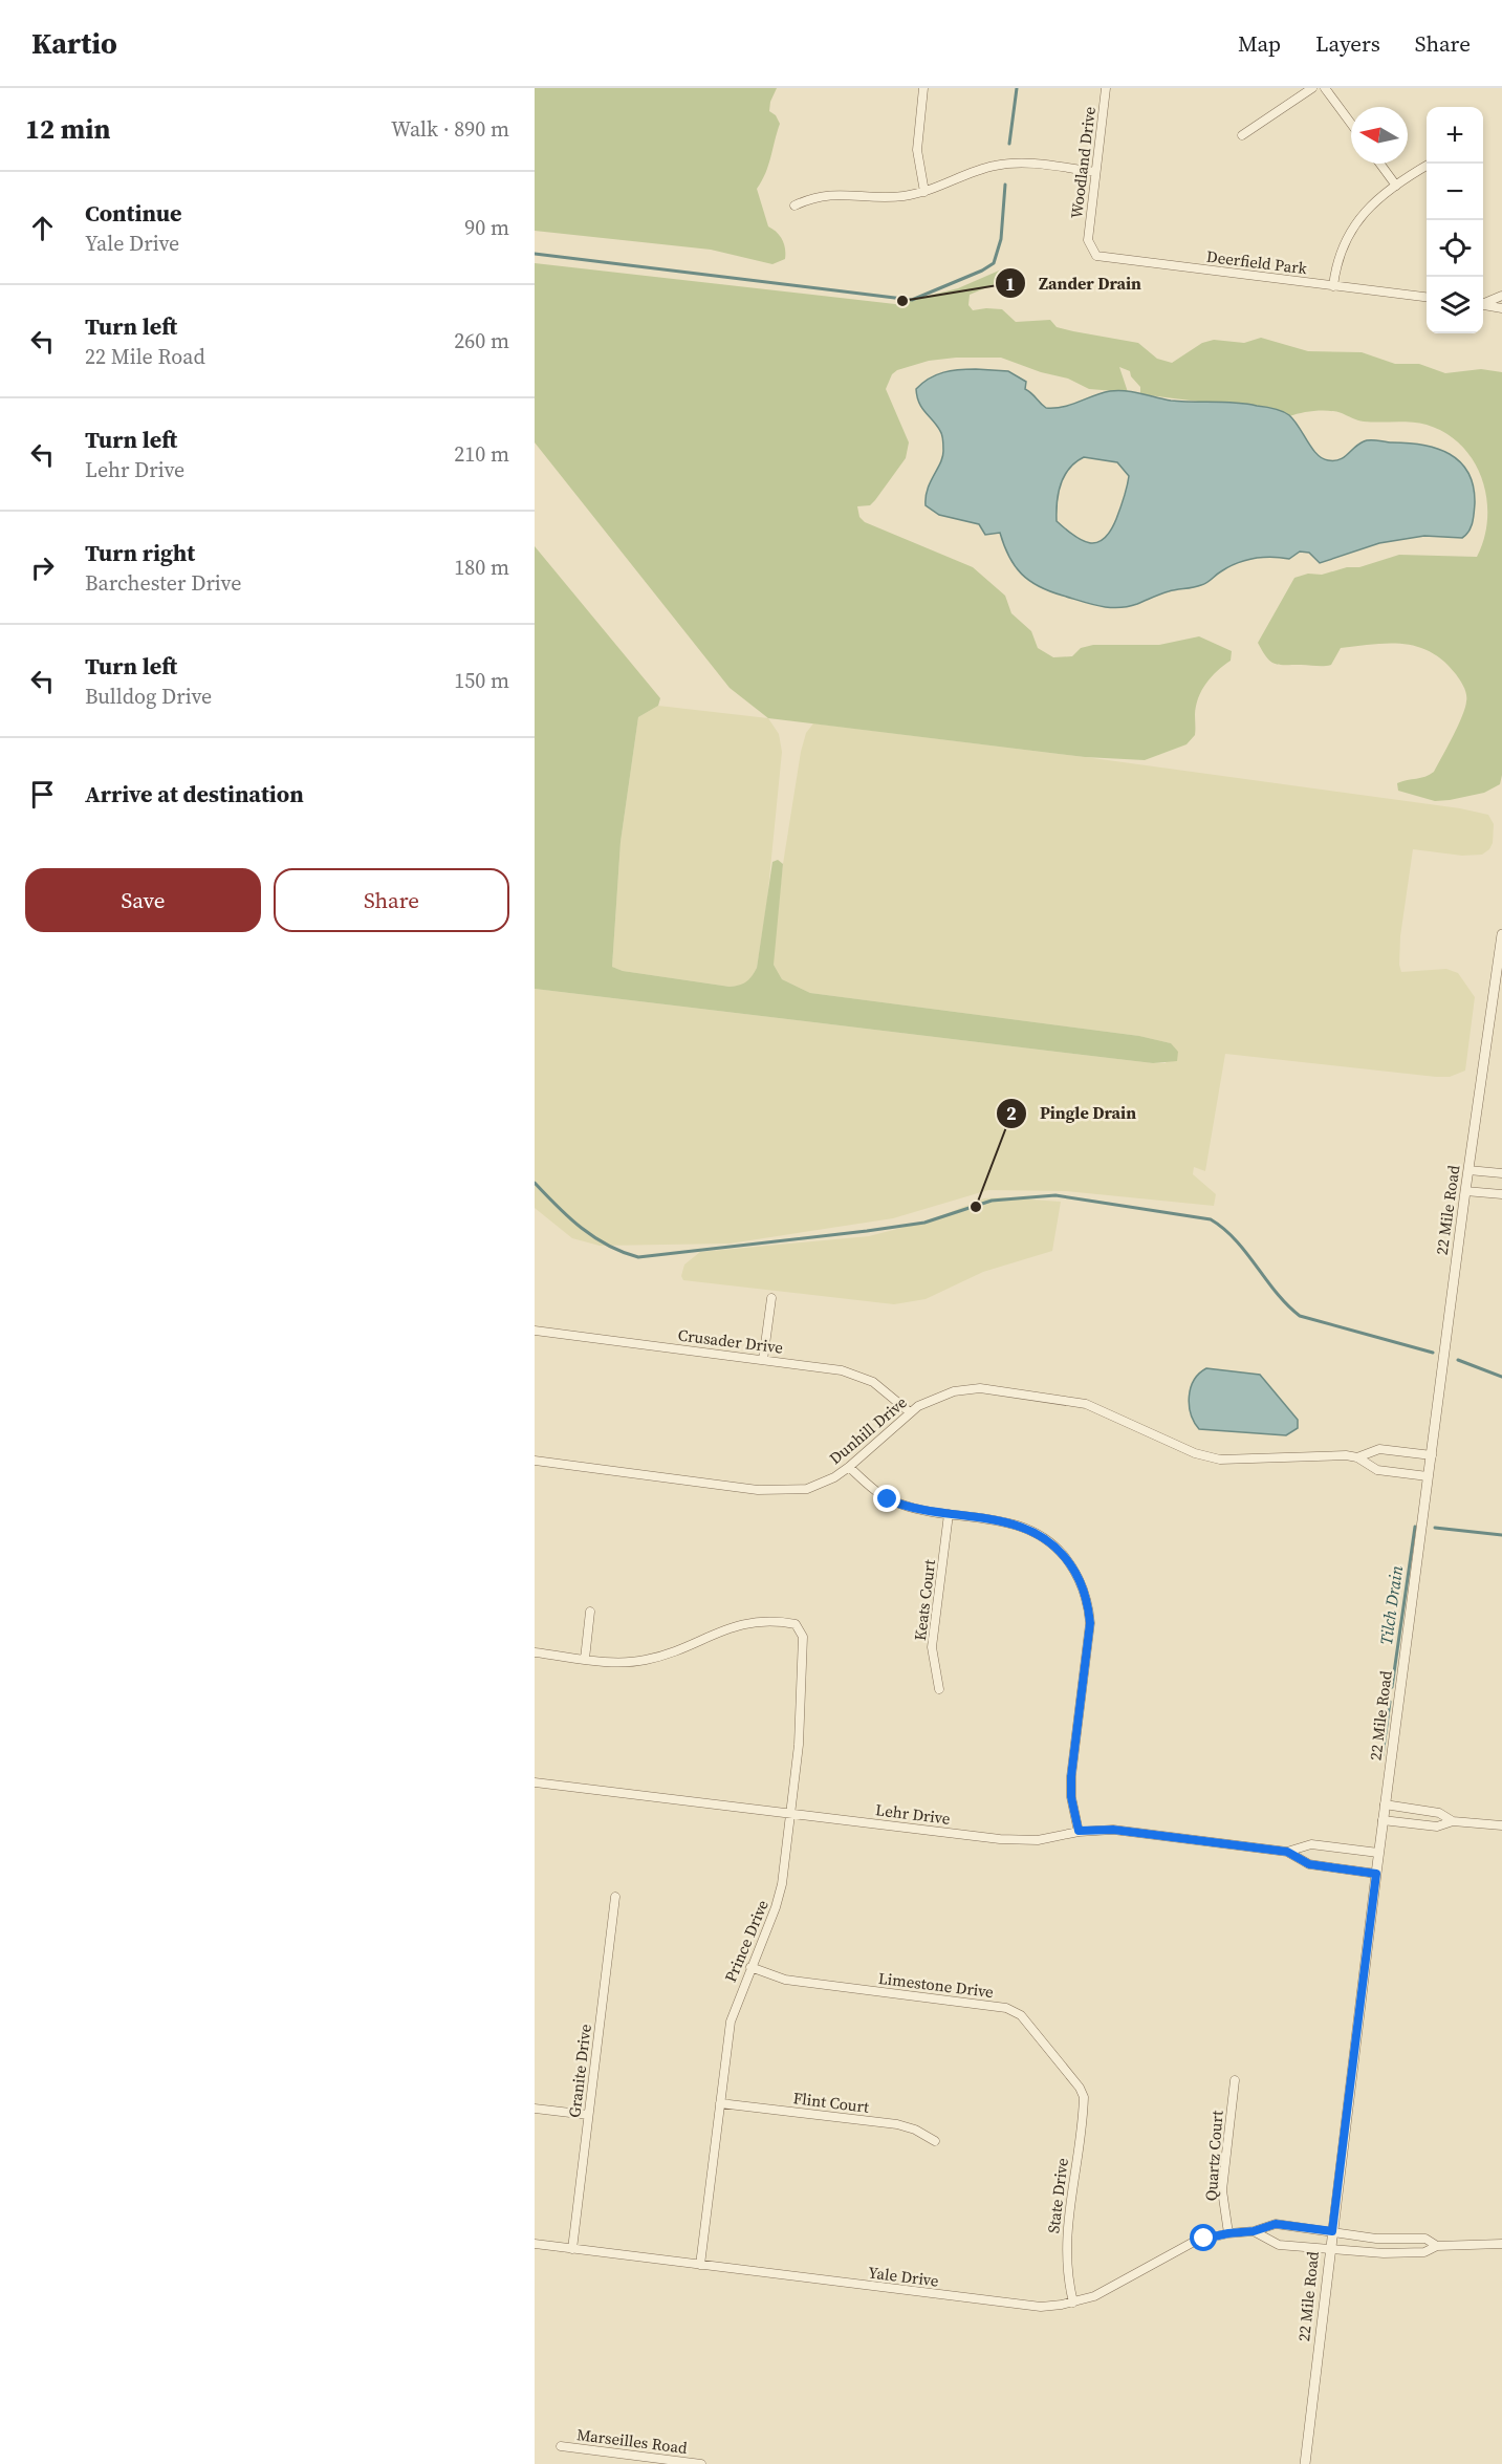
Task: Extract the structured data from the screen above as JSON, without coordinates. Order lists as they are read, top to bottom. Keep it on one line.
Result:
{"streets":{"street":["Woodland Drive","Deerfield Park","22 Mile Road","Crusader Drive","Dunhill Drive","Keats Court","Lehr Drive","Prince Drive","Limestone Drive","Granite Drive","Flint Court","Quartz Court","State Drive","Yale Drive","Marseilles Road"]},"crossings":[["Woodland Drive","Deerfield Park"],["22 Mile Road","Dunhill Drive"],["22 Mile Road","Lehr Drive"],["22 Mile Road","Yale Drive"],["Crusader Drive","Dunhill Drive"],["Lehr Drive","Prince Drive"],["Prince Drive","Limestone Drive"],["Prince Drive","Flint Court"],["Prince Drive","Yale Drive"],["Limestone Drive","State Drive"],["Granite Drive","Yale Drive"],["Quartz Court","Yale Drive"],["State Drive","Yale Drive"]],"water":["Tilch Drain"],"places":["Zander Drain","Pingle Drain"],"north":"left","page":{"header":"Kartio","nav":["Map","Layers","Share"],"heading":["12 min","Walk · 890 m"],"map_buttons":["+","−"],"list":[["Continue","Yale Drive","90 m"],["Turn left","22 Mile Road","260 m"],["Turn left","Lehr Drive","210 m"],["Turn right","Barchester Drive","180 m"],["Turn left","Bulldog Drive","150 m"],"Arrive at destination"],"buttons":["Save","Share"]}}
